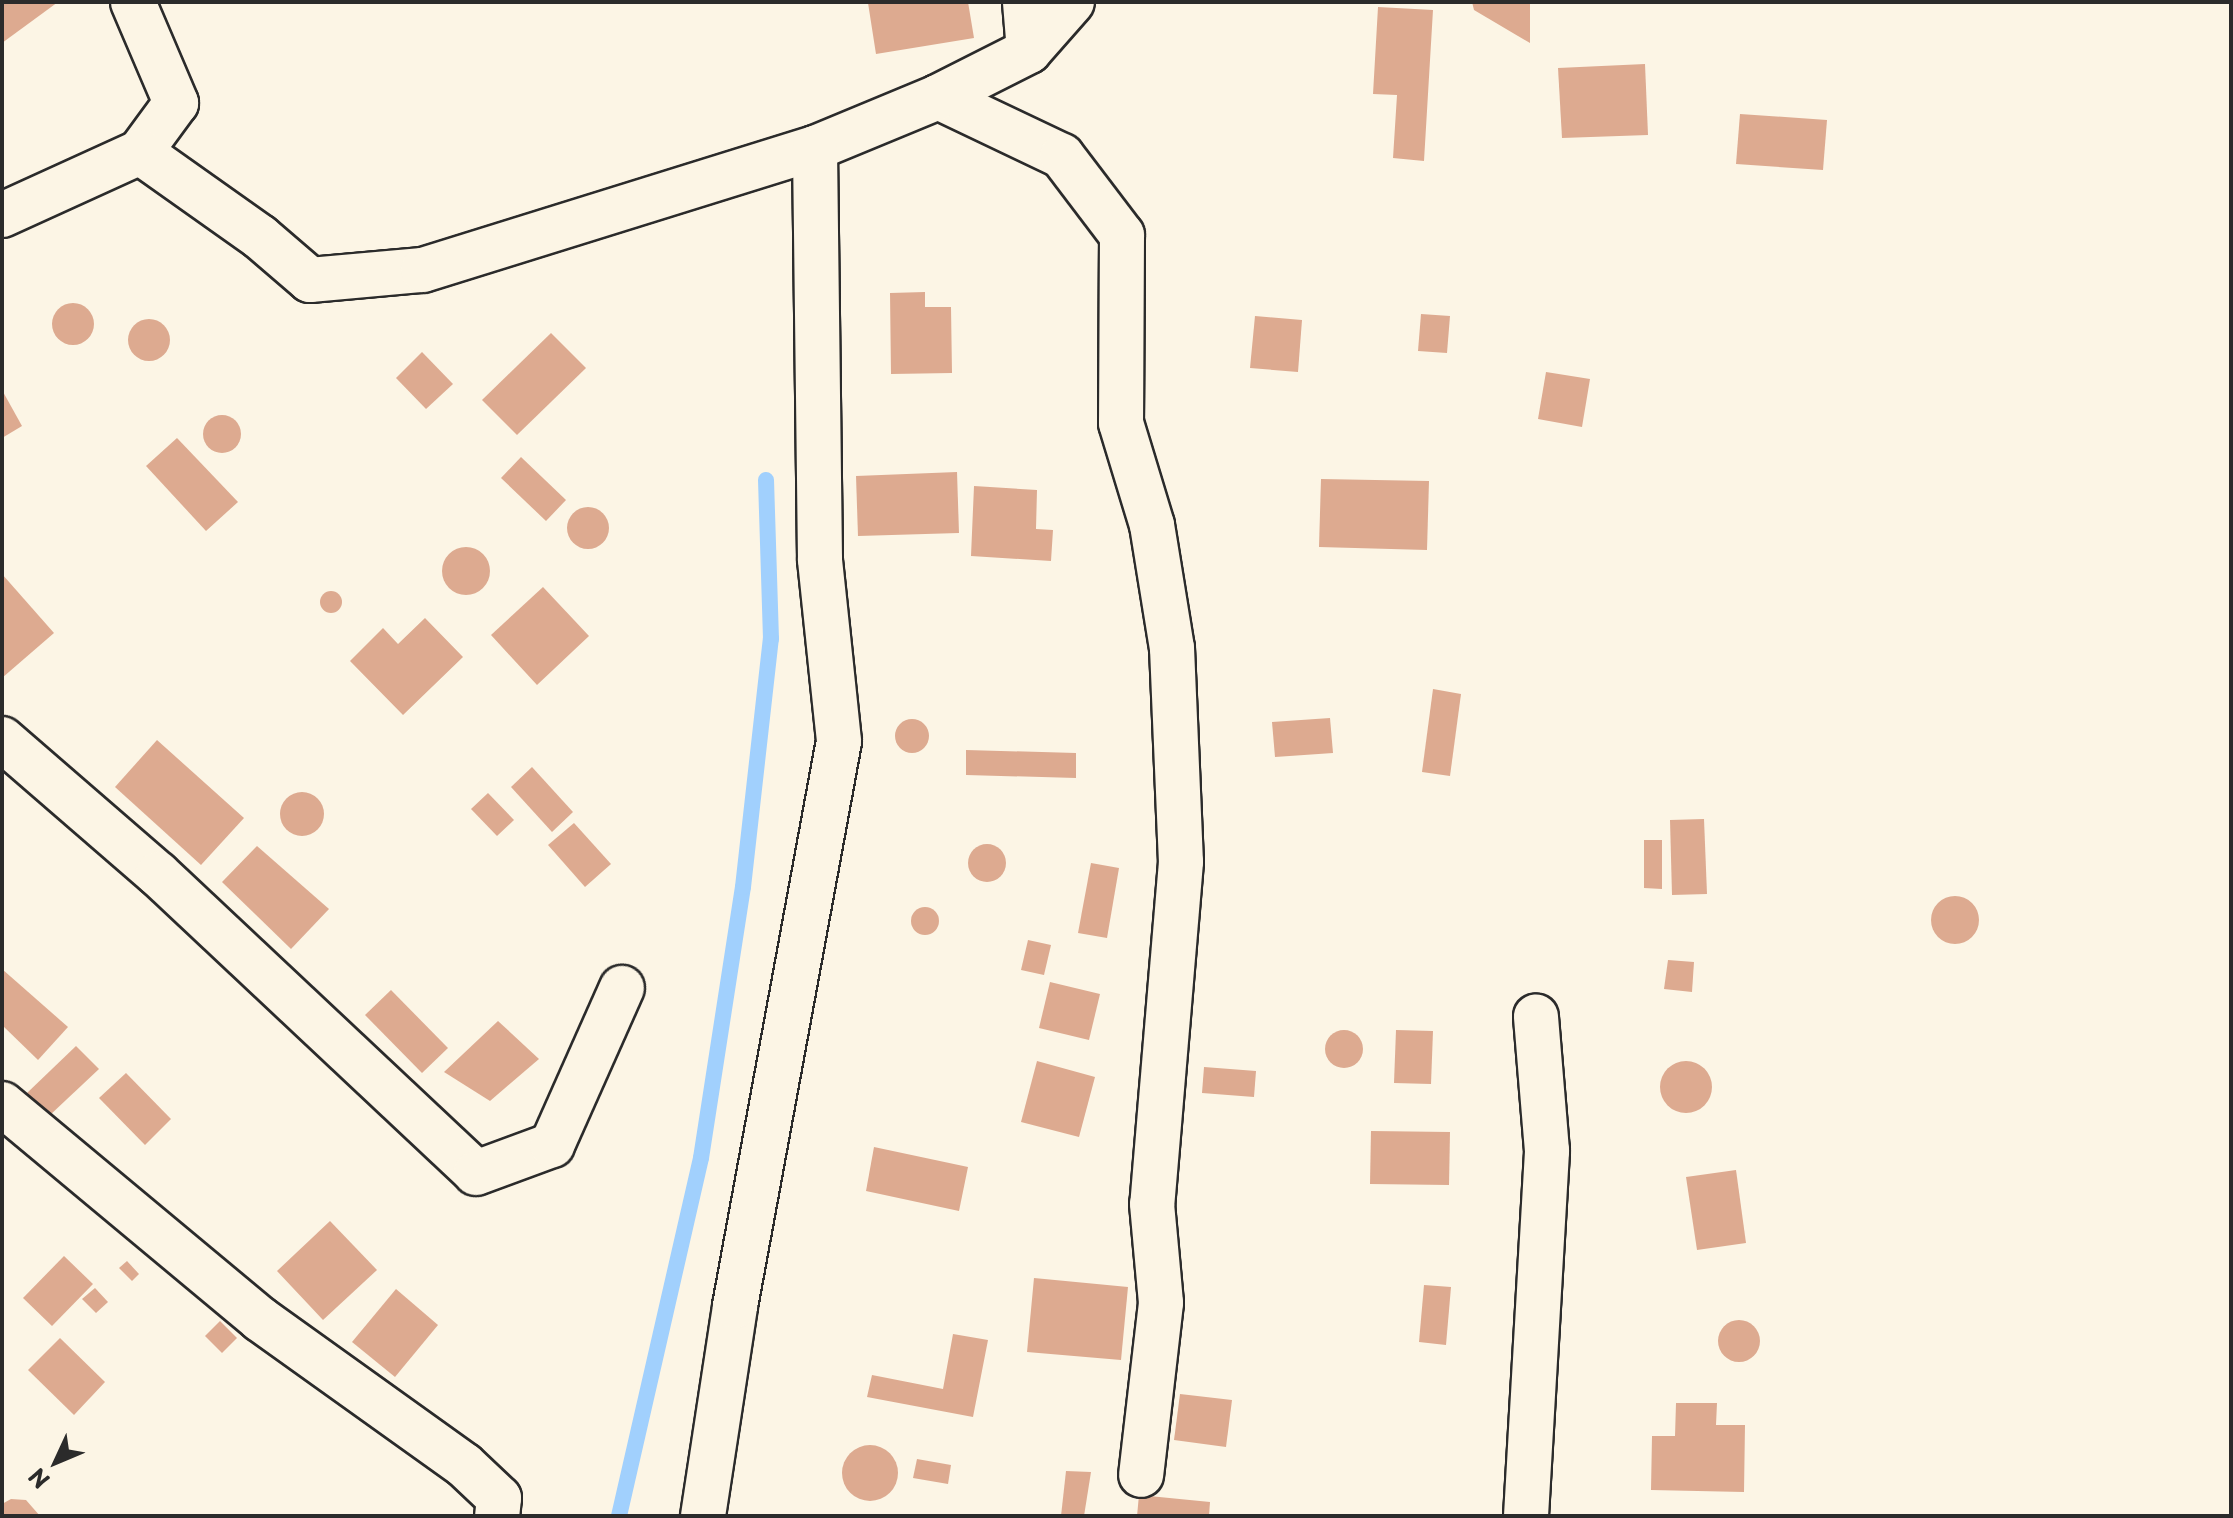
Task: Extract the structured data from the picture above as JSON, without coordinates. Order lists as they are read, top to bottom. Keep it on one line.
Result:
{"north":"bottom left"}
